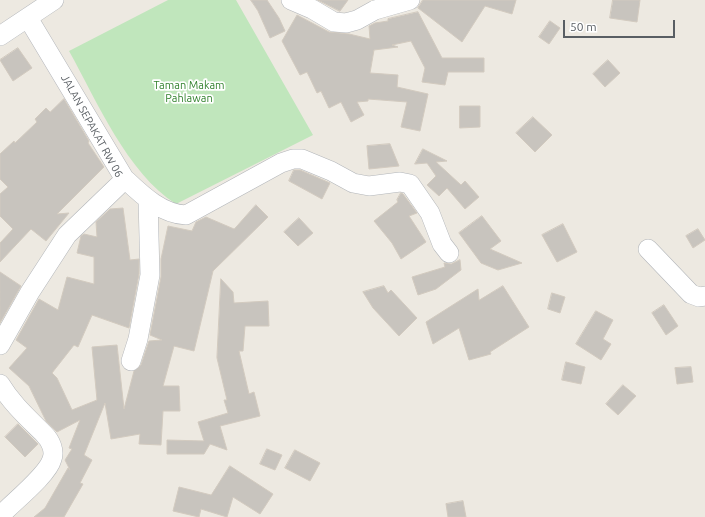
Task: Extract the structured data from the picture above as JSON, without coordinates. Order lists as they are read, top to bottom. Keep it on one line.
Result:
{"streets":{"street":["JALAN SEPAKAT RW 06"]},"parks":["Taman Makam Pahlawan"],"scale_bar":"50 m"}
